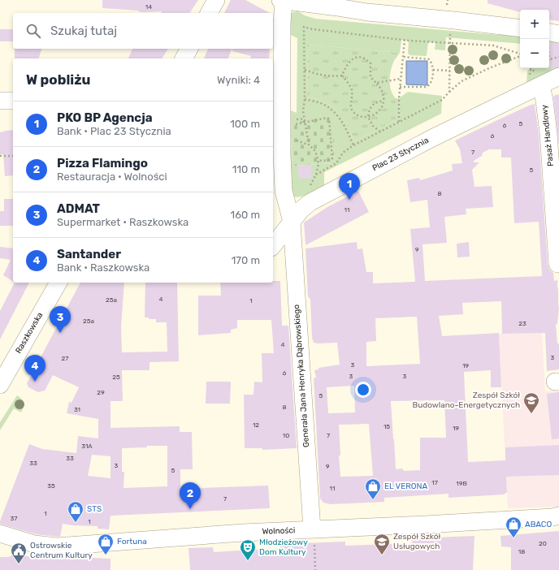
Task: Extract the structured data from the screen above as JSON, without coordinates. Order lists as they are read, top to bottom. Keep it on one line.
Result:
{"streets":{"street":["Pasaż Handlowy","Plac 23 Stycznia","Raszkowska","Generała Jana Henryka Dąbrowskiego","Wolności"]},"crossings":[["Pasaż Handlowy","Plac 23 Stycznia"],["Plac 23 Stycznia","Generała Jana Henryka Dąbrowskiego"],["Generała Jana Henryka Dąbrowskiego","Wolności"]],"places":{"school or university":["Zespół Szkół Budowlano-Energetycznych","Zespół Szkół Usługowych"],"shop":["EL VERONA","STS","ABACO","Fortuna"],"theatre":["Młodzieżowy Dom Kultury"],"public building":["Ostrowskie Centrum Kultury"]},"house_numbers":["14","5","6","6","7","5","8","11","9","4","25a","1","25a","23","4","3","27","3","19","6","3","3","25","29","5","8","31","12","15","19","10","7","31A","33","33","3","9","5","17","19B","35","11","7","1","37","1","20","18"],"page":{"map_buttons":["+","−"],"search":"Szukaj tutaj","heading":["W pobliżu","Wyniki: 4"],"list":[{"mark":"1","name":"PKO BP Agencja","note":"Bank · Plac 23 Stycznia","value":"100 m"},{"mark":"2","name":"Pizza Flamingo","note":"Restauracja · Wolności","value":"110 m"},{"mark":"3","name":"ADMAT","note":"Supermarket · Raszkowska","value":"160 m"},{"mark":"4","name":"Santander","note":"Bank · Raszkowska","value":"170 m"}],"pins":["1","3","4","2"]}}
